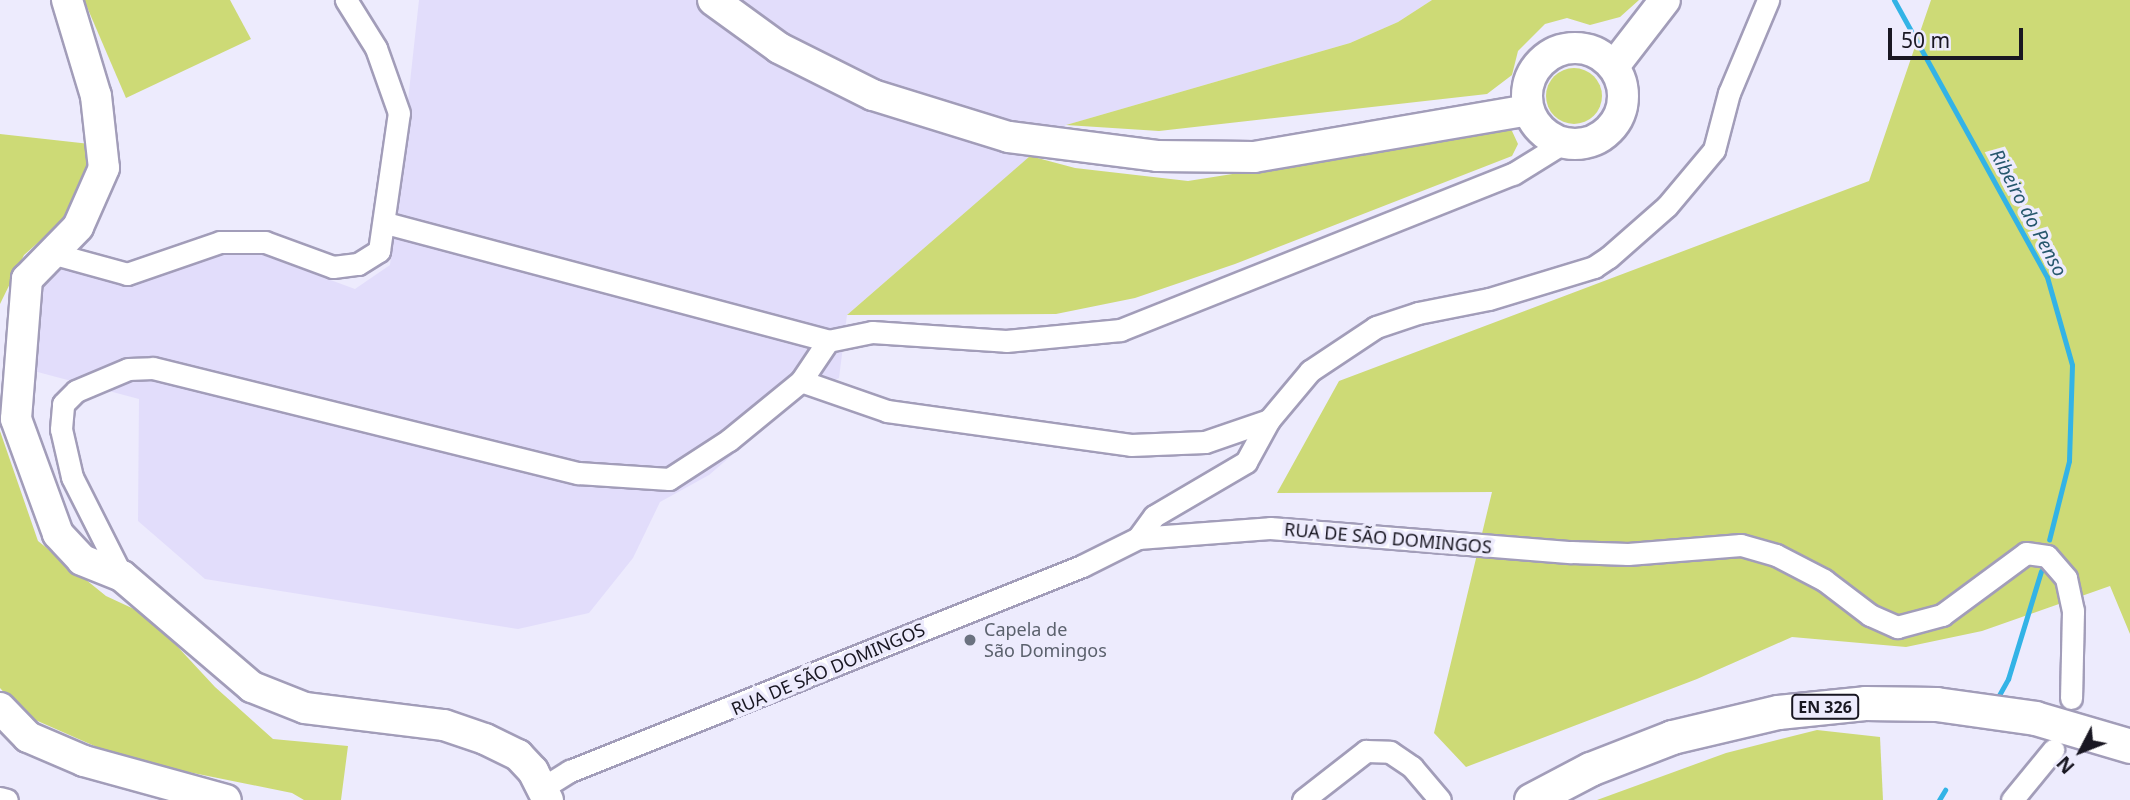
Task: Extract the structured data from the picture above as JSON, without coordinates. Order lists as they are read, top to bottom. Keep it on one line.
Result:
{"streets":{"main road":["EN 326"],"street":["RUA DE SÃO DOMINGOS"]},"water":["Ribeiro do Penso"],"places":["Capela de São Domingos"],"scale_bar":"50 m","north":"bottom left"}
